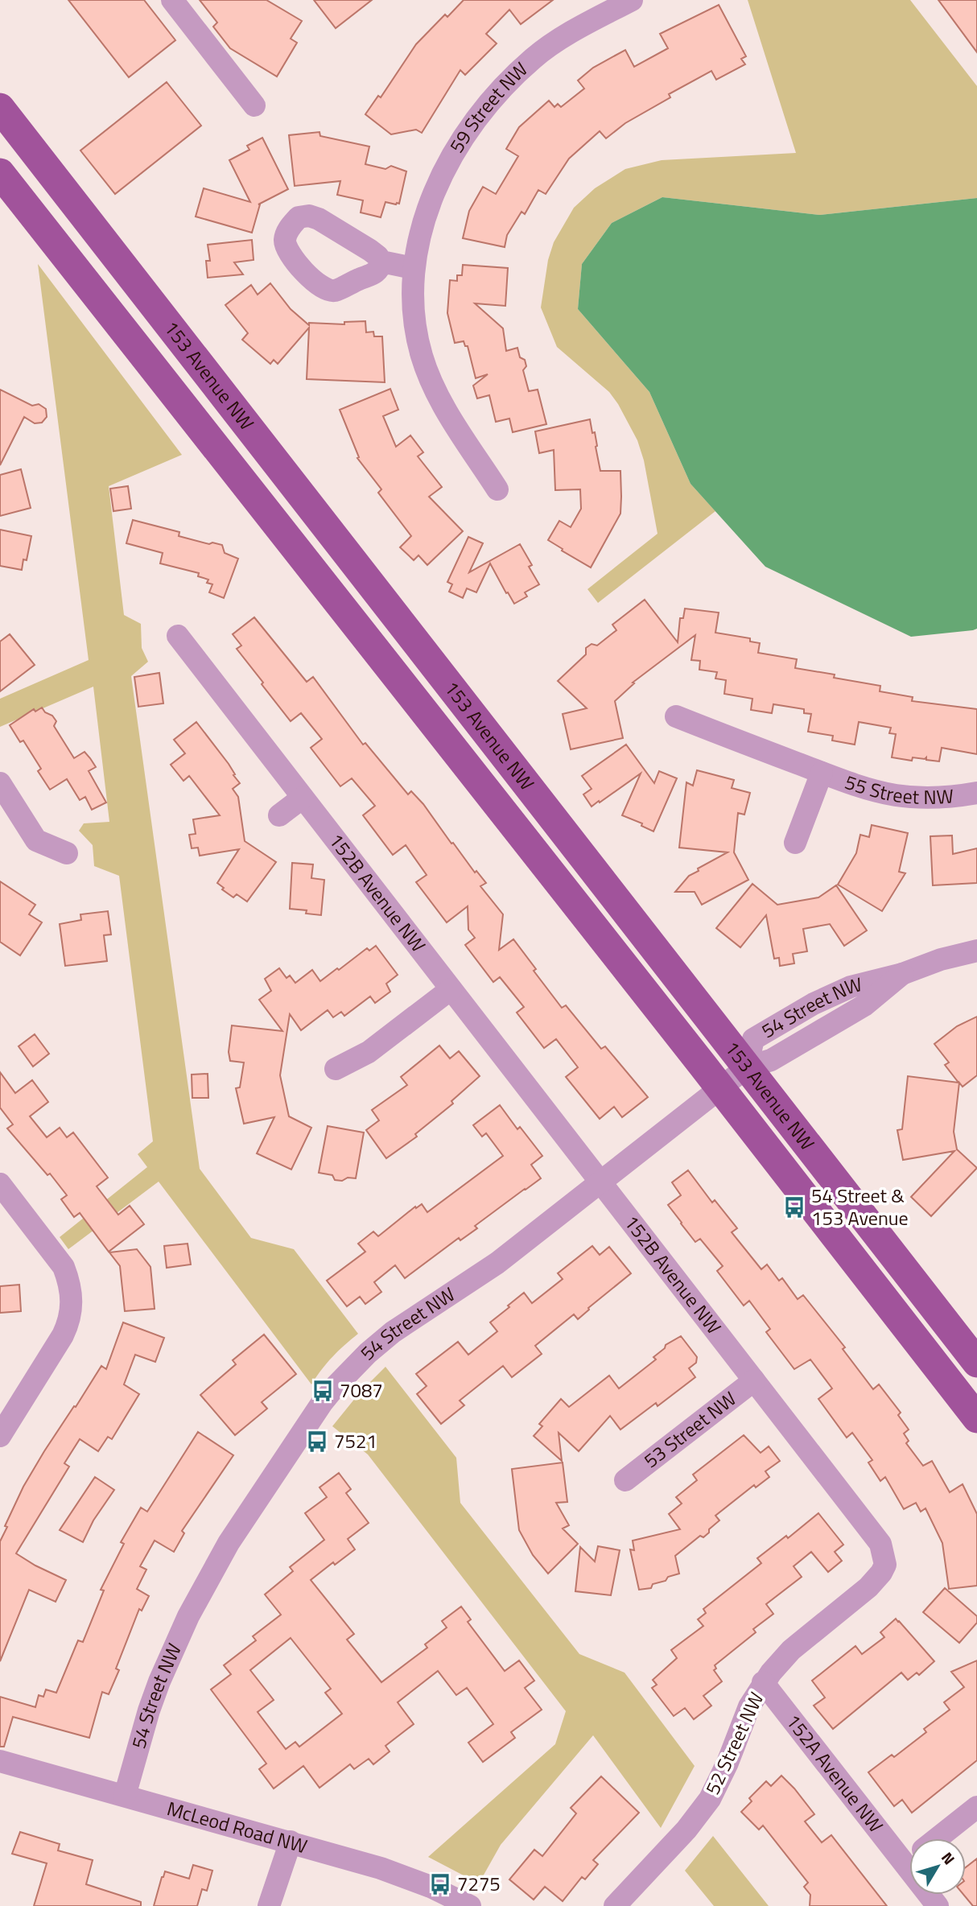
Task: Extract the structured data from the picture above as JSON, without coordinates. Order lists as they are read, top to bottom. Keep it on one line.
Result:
{"streets":{"main road":["153 Avenue NW"],"street":["59 Street NW","55 Street NW","152B Avenue NW","54 Street NW","53 Street NW","52 Street NW","152A Avenue NW","McLeod Road NW"]},"crossings":[["153 Avenue NW","54 Street NW"],["152B Avenue NW","54 Street NW"],["152B Avenue NW","53 Street NW"],["152B Avenue NW","52 Street NW"],["54 Street NW","McLeod Road NW"],["52 Street NW","152A Avenue NW"]],"places":{"bus stop":["54 Street & 153 Avenue","7087","7521","7275"]},"north":"top right"}
